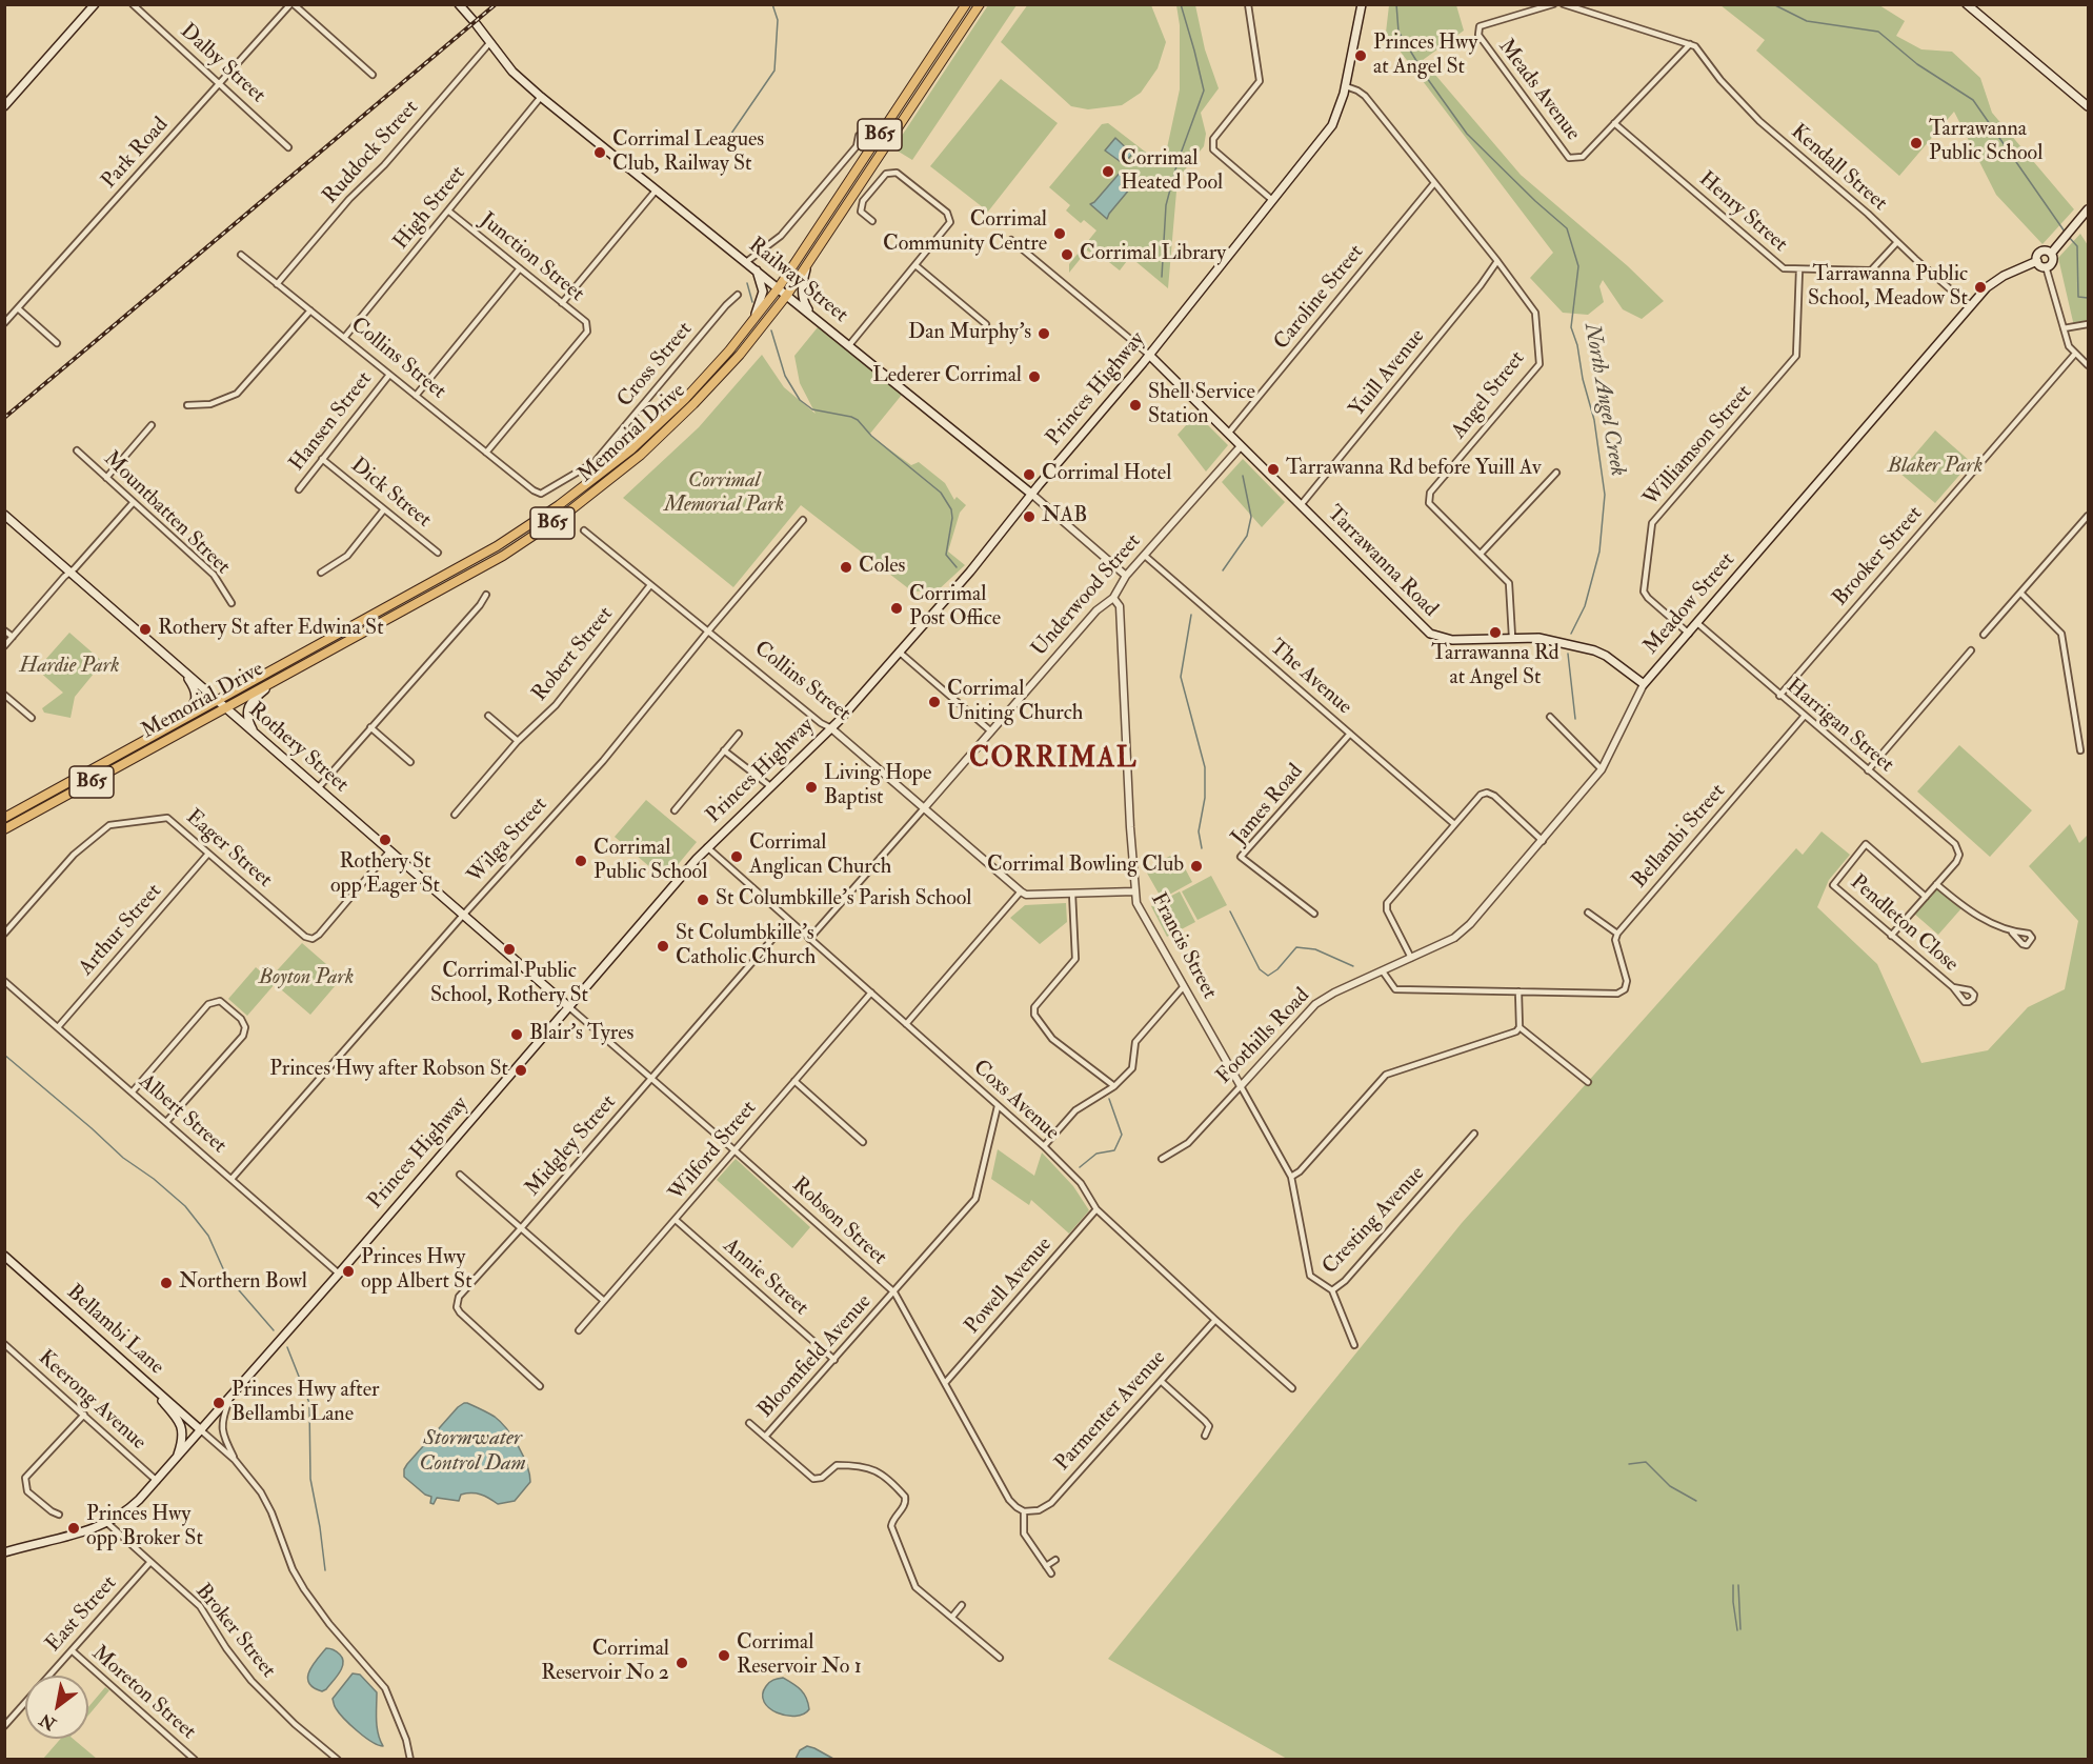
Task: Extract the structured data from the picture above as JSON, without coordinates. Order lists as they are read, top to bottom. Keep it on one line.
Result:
{"streets":{"main road":["B65","Railway Street","Princes Highway","Memorial Drive","Tarrawanna Road","Meadow Street","Rothery Street","Bellambi Lane"],"street":["Dalby Street","Meads Avenue","Ruddock Street","Park Road","Kendall Street","High Street","Henry Street","Junction Street","Caroline Street","Collins Street","Cross Street","Yuill Avenue","Angel Street","Hansen Street","Williamson Street","Dick Street","Mountbatten Street","Brooker Street","Underwood Street","Robert Street","The Avenue","Harrigan Street","James Road","Bellambi Street","Wilga Street","Eager Street","Pendleton Close","Arthur Street","Francis Street","Foothills Road","Coxs Avenue","Albert Street","Midgley Street","Wilford Street","Cresting Avenue","Robson Street","Annie Street","Powell Avenue","Bloomfield Avenue","Keerong Avenue","Parmenter Avenue","East Street","Broker Street","Moreton Street"]},"crossings":[["Dalby Street","Park Road"],["Meads Avenue","Kendall Street"],["Meads Avenue","Henry Street"],["Ruddock Street","Railway Street"],["Ruddock Street","Collins Street"],["Kendall Street","Henry Street"],["Kendall Street","Meadow Street"],["High Street","Junction Street"],["High Street","Railway Street"],["High Street","Collins Street"],["Henry Street","Williamson Street"],["Junction Street","Collins Street"],["Railway Street","Princes Highway"],["Railway Street","Memorial Drive"],["Railway Street","Underwood Street"],["Caroline Street","Angel Street"],["Caroline Street","Tarrawanna Road"],["Collins Street","Cross Street"],["Collins Street","Princes Highway"],["Collins Street","Hansen Street"],["Collins Street","Underwood Street"],["Collins Street","Robert Street"],["Collins Street","Wilga Street"],["Yuill Avenue","Angel Street"],["Yuill Avenue","Tarrawanna Road"],["Princes Highway","Angel Street"],["Princes Highway","Tarrawanna Road"],["Princes Highway","Rothery Street"],["Princes Highway","Coxs Avenue"],["Princes Highway","Albert Street"],["Princes Highway","Robson Street"],["Princes Highway","Bellambi Lane"],["Princes Highway","Keerong Avenue"],["Princes Highway","Broker Street"],["Angel Street","Tarrawanna Road"],["Hansen Street","Dick Street"],["Memorial Drive","Rothery Street"],["Williamson Street","Meadow Street"],["Brooker Street","Harrigan Street"],["Tarrawanna Road","Underwood Street"],["Tarrawanna Road","Meadow Street"],["Underwood Street","The Avenue"],["Underwood Street","Francis Street"],["Underwood Street","Coxs Avenue"],["Meadow Street","Harrigan Street"],["Meadow Street","Foothills Road"],["The Avenue","James Road"],["Harrigan Street","Bellambi Street"],["Rothery Street","Wilga Street"],["Rothery Street","Eager Street"],["Rothery Street","Robson Street"],["Wilga Street","Albert Street"],["Eager Street","Arthur Street"],["Arthur Street","Albert Street"],["Francis Street","Foothills Road"],["Francis Street","Cresting Avenue"],["Coxs Avenue","Midgley Street"],["Coxs Avenue","Wilford Street"],["Coxs Avenue","Powell Avenue"],["Coxs Avenue","Bloomfield Avenue"],["Coxs Avenue","Parmenter Avenue"],["Midgley Street","Robson Street"],["Wilford Street","Robson Street"],["Wilford Street","Annie Street"],["Robson Street","Powell Avenue"],["Robson Street","Bloomfield Avenue"],["Robson Street","Parmenter Avenue"],["Annie Street","Bloomfield Avenue"],["East Street","Broker Street"],["East Street","Moreton Street"]],"districts":["CORRIMAL"],"water":["North Angel Creek","Stormwater Control Dam"],"parks":["Blaker Park","Corrimal Memorial Park","Hardie Park","Boyton Park"],"places":["Princes Hwy at Angel St","Tarrawanna Public School","Corrimal Leagues Club, Railway St","Corrimal Heated Pool","Corrimal Community Centre","Corrimal Library","Tarrawanna Public School, Meadow St","Dan Murphy's","Lederer Corrimal","Shell Service Station","Tarrawanna Rd before Yuill Av","Corrimal Hotel","NAB","Coles","Corrimal Post Office","Rothery St after Edwina St","Tarrawanna Rd at Angel St","Corrimal Uniting Church","Living Hope Baptist","Rothery St opp Eager St","Corrimal Anglican Church","Corrimal Public School","Corrimal Bowling Club","St Columbkille's Parish School","St Columbkille's Catholic Church","Corrimal Public School, Rothery St","Blair's Tyres","Princes Hwy after Robson St","Princes Hwy opp Albert St","Northern Bowl","Princes Hwy after Bellambi Lane","Princes Hwy opp Broker St","Corrimal Reservoir No 1","Corrimal Reservoir No 2"],"north":"bottom left"}
